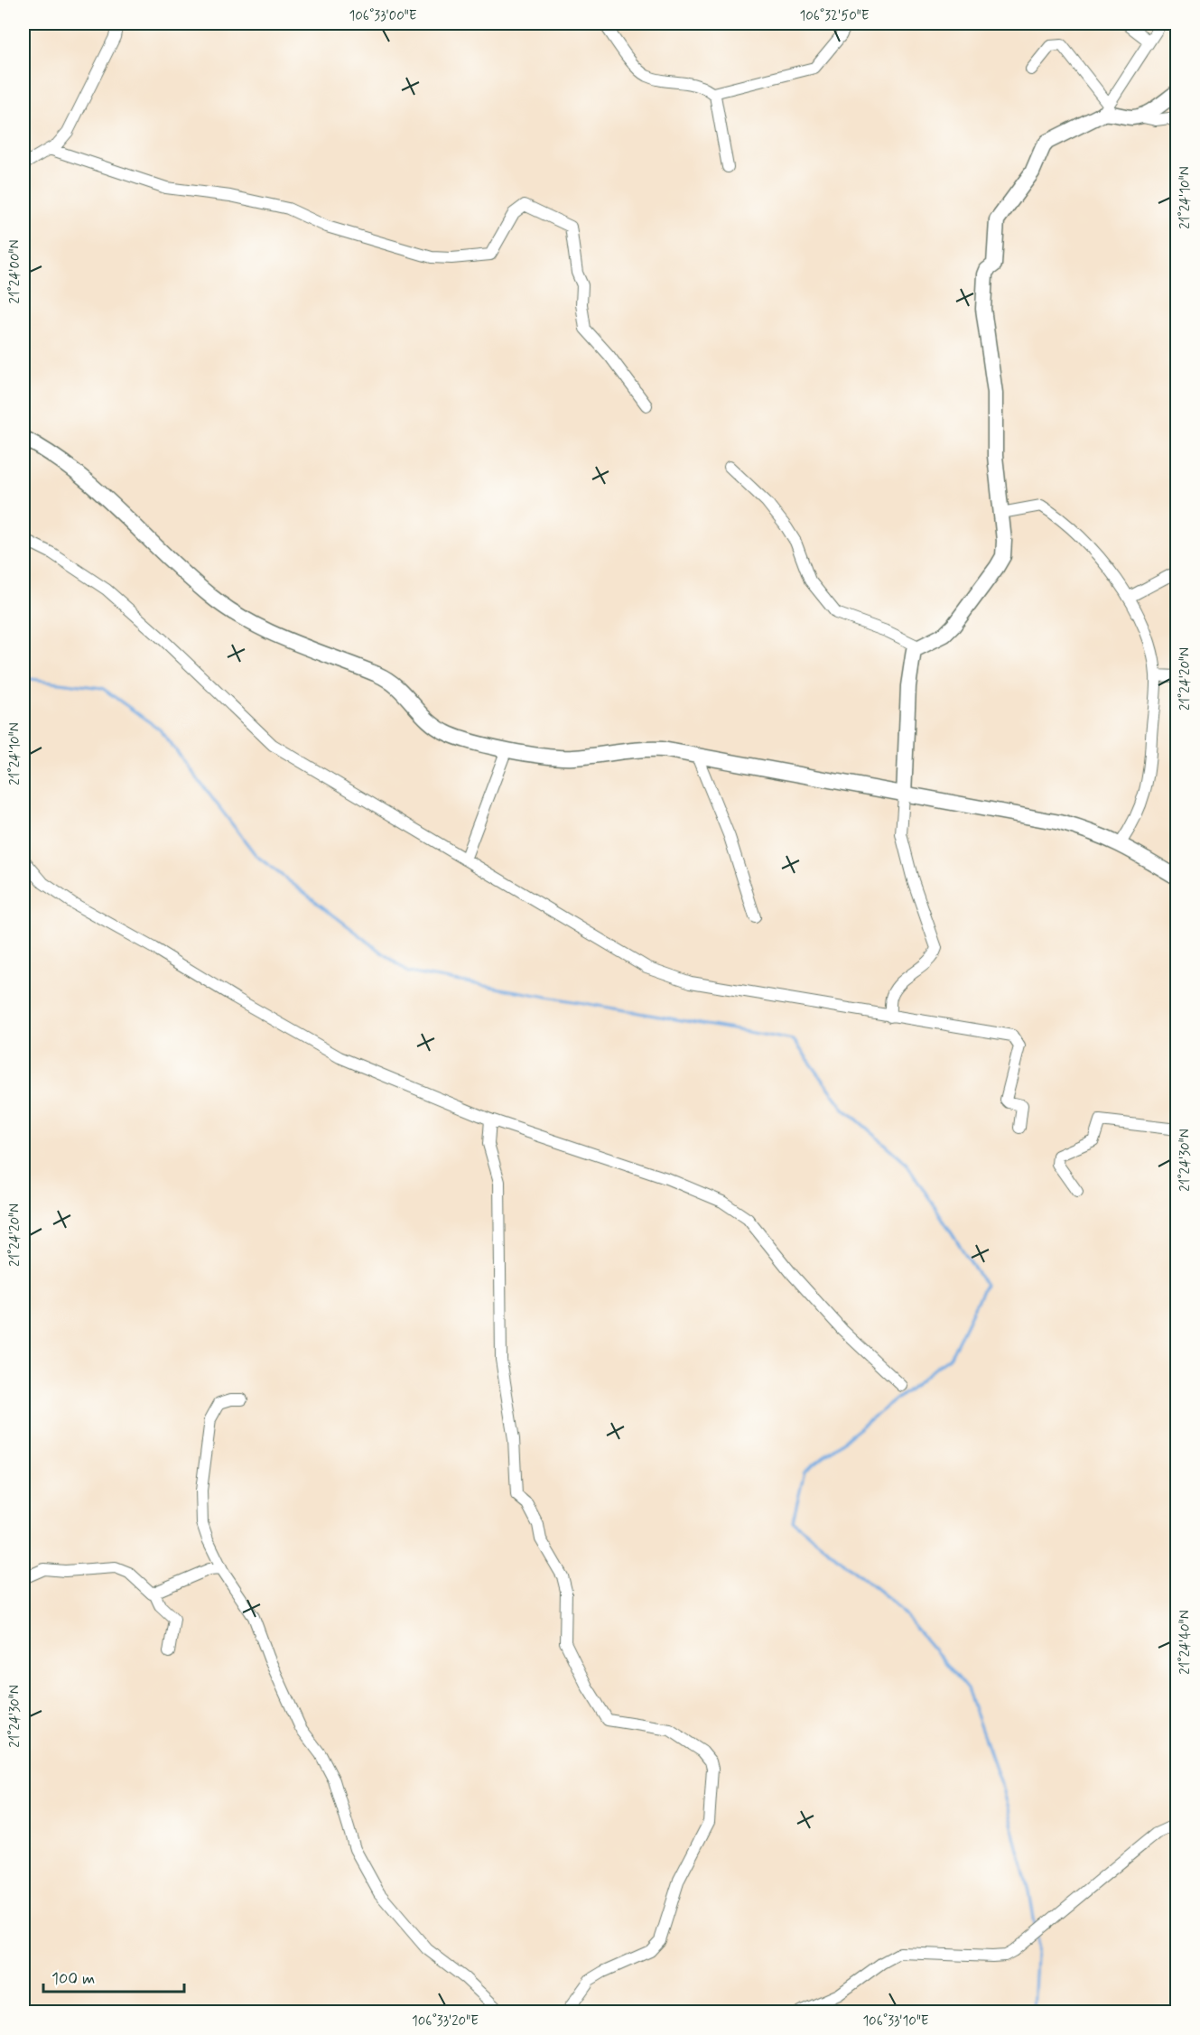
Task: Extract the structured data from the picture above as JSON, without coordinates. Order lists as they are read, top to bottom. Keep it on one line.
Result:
{"scale_bar":"100 m","coordinates":["106°33'00\"E","106°32'50\"E","21°24'10\"N","21°24'00\"N","21°24'20\"N","21°24'30\"N","21°24'40\"N","106°33'20\"E","106°33'10\"E"]}
